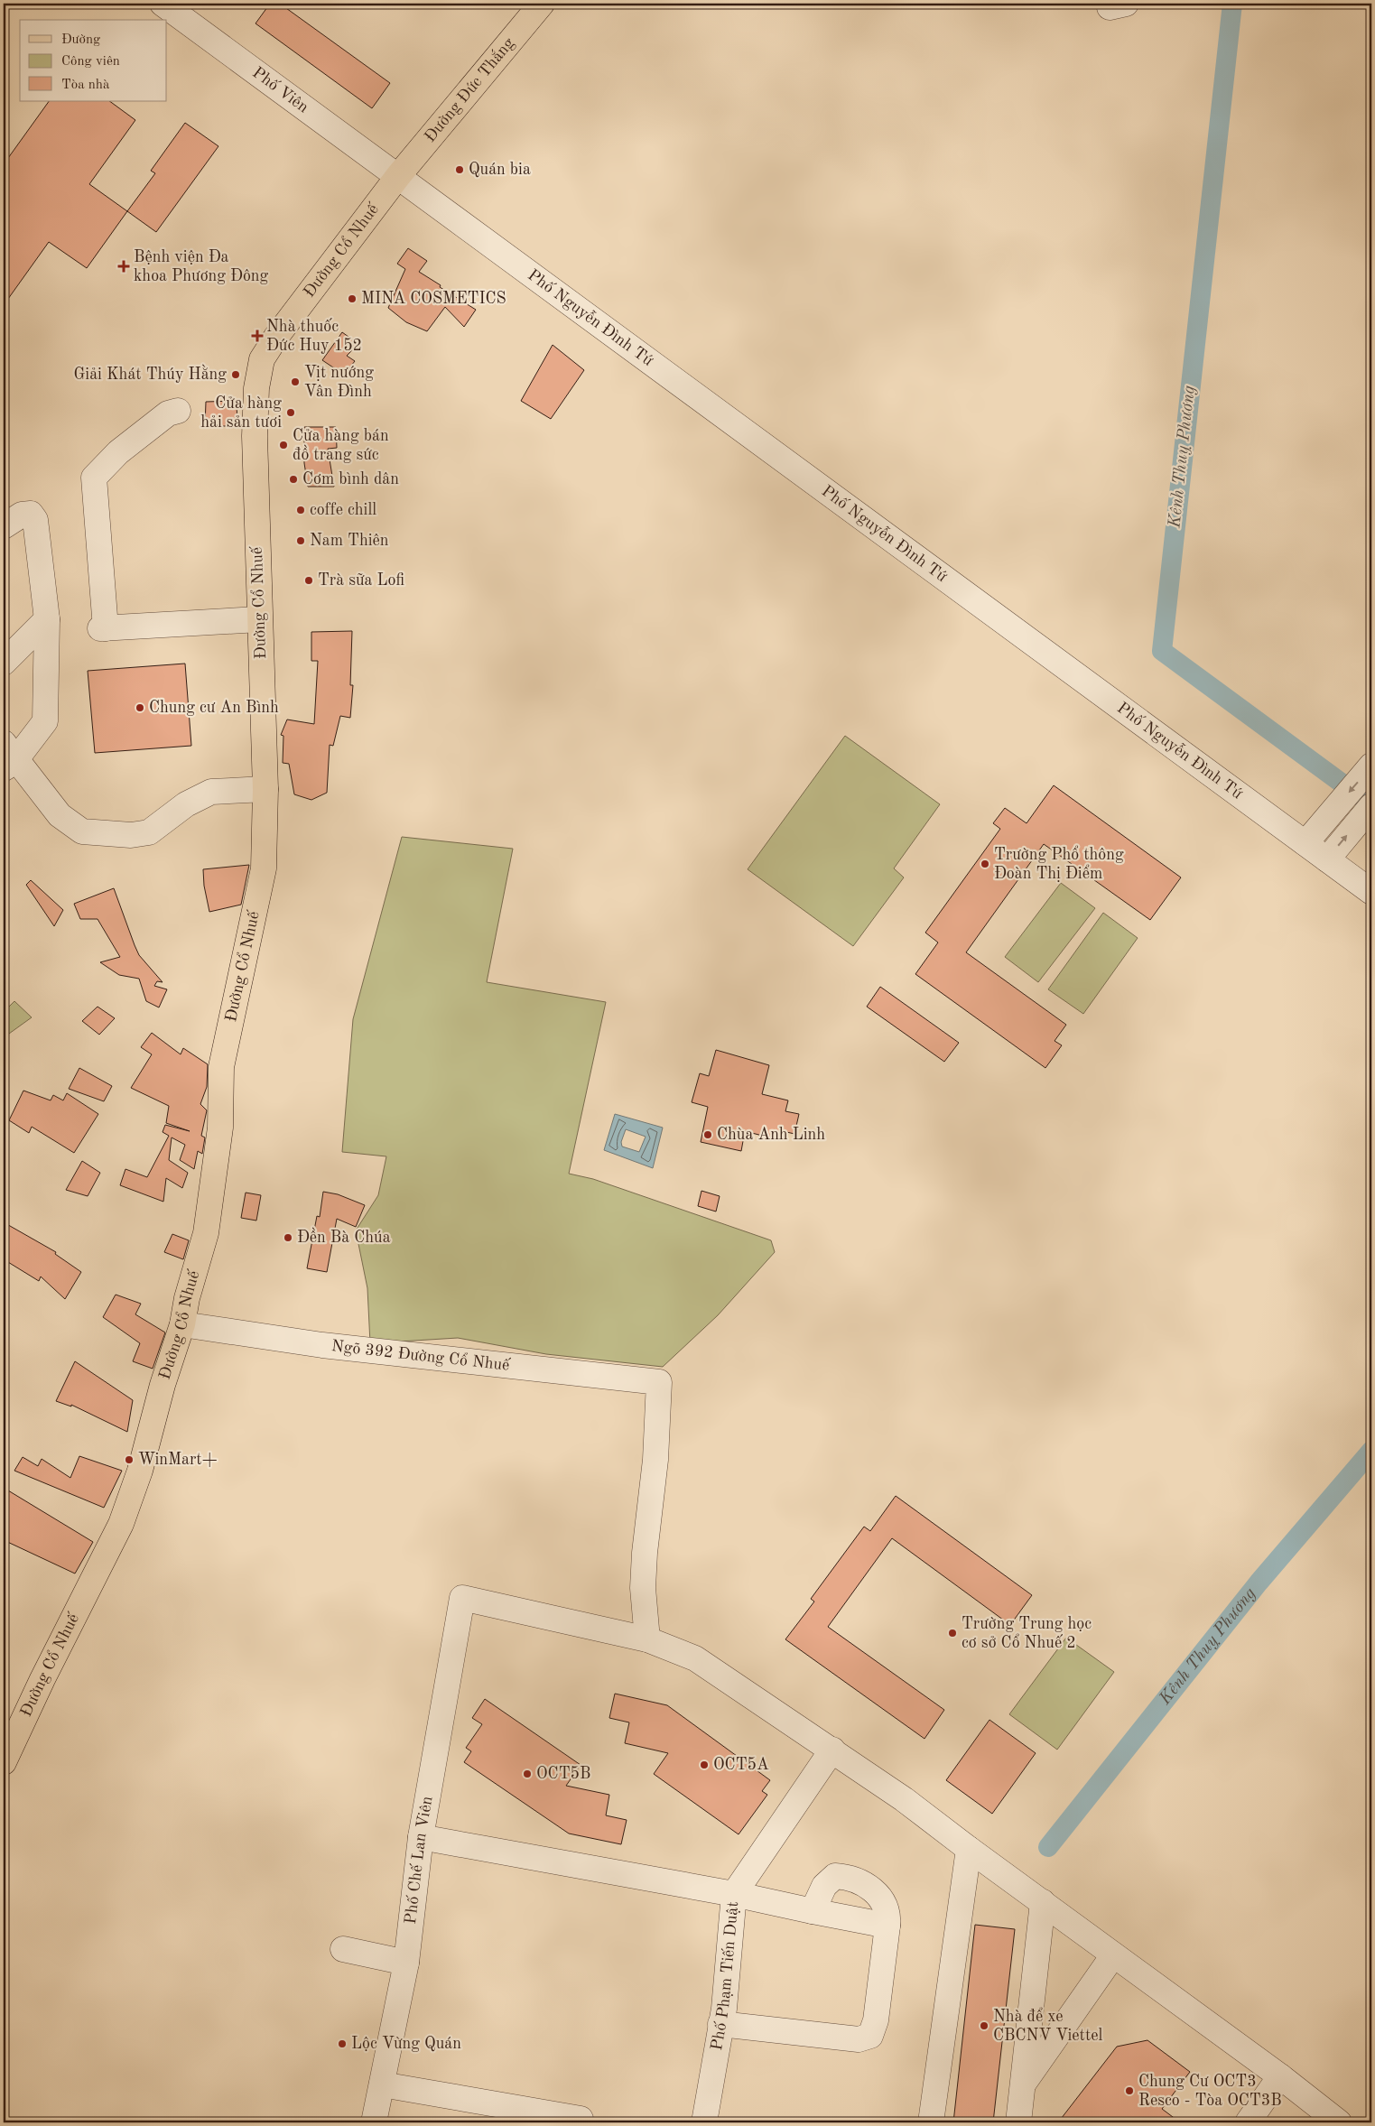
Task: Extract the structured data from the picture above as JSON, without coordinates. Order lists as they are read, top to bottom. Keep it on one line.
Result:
{"streets":{"main road":["Đường Đức Thắng","Đường Cổ Nhuế"],"street":["Phố Viên","Phố Nguyễn Đình Tứ","Ngõ 392 Đường Cổ Nhuế","Phố Chế Lan Viên","Phố Phạm Tiến Duật"]},"crossings":[["Phố Viên","Đường Đức Thắng"],["Phố Viên","Đường Cổ Nhuế"],["Phố Viên","Phố Nguyễn Đình Tứ"],["Đường Đức Thắng","Đường Cổ Nhuế"],["Đường Đức Thắng","Phố Nguyễn Đình Tứ"],["Đường Cổ Nhuế","Phố Nguyễn Đình Tứ"],["Đường Cổ Nhuế","Ngõ 392 Đường Cổ Nhuế"],["Ngõ 392 Đường Cổ Nhuế","Phố Chế Lan Viên"]],"water":["Kênh Thuỵ Phương"],"places":{"other":["Quán bia","MINA COSMETICS","Giải Khát Thúy Hằng","Vịt nướng Vân Đình","Cửa hàng hải sản tươi","Cửa hàng bán đồ trang sức","Cơm bình dân","coffe chill","Nam Thiên","Trà sữa Lofi","Chung cư An Bình","Trường Phổ thông Đoàn Thị Điểm","Chùa Anh Linh","Đền Bà Chúa","WinMart+","Trường Trung học cơ sở Cổ Nhuế 2","OCT5A","OCT5B","Nhà để xe CBCNV Viettel","Lộc Vừng Quán","Chung Cư OCT3 Resco - Tòa OCT3B"],"health":["Bệnh viện Đa khoa Phương Đông","Nhà thuốc Đức Huy 152"]},"legend":["Đường","Công viên","Tòa nhà"]}
